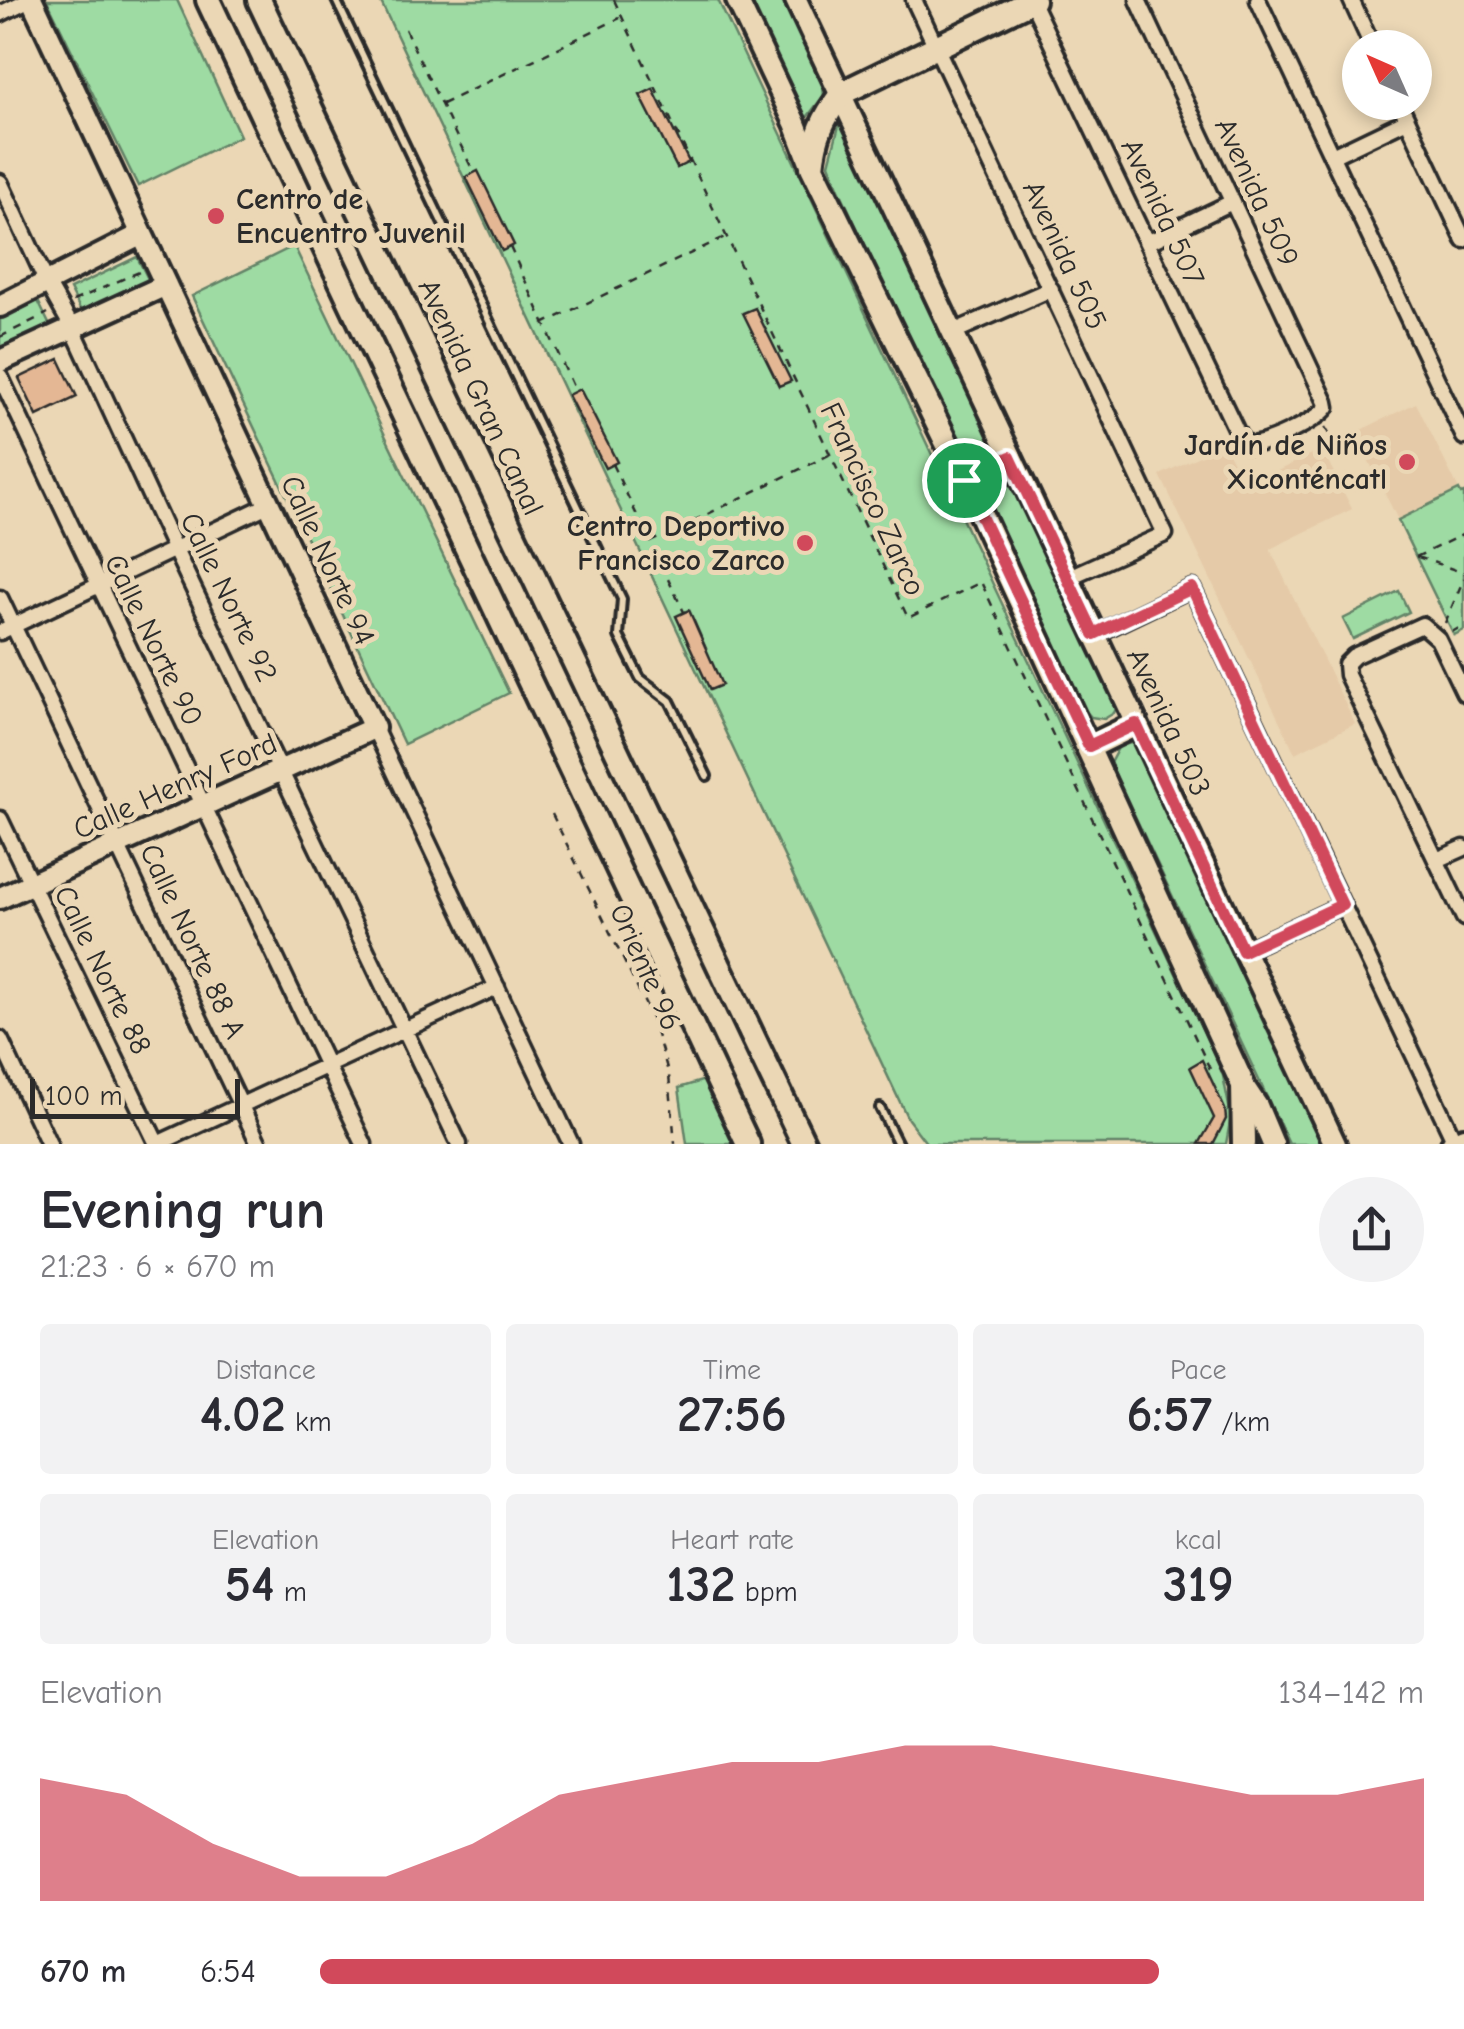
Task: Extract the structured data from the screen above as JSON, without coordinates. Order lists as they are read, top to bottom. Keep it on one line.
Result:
{"streets":{"main road":["Avenida Gran Canal"],"street":["Avenida 509","Avenida 507","Avenida 505","Calle Norte 94","Calle Norte 92","Calle Norte 90","Avenida 503","Calle Henry Ford","Calle Norte 88 A","Calle Norte 88"],"path":["Francisco Zarco","Oriente 96"]},"crossings":[["Avenida 509","Avenida 507"],["Avenida 505","Avenida 503"],["Calle Norte 94","Calle Henry Ford"],["Calle Norte 92","Calle Henry Ford"],["Calle Norte 90","Calle Henry Ford"],["Calle Henry Ford","Calle Norte 88 A"],["Calle Henry Ford","Calle Norte 88"]],"places":["Centro de Encuentro Juvenil","Jardín de Niños Xiconténcatl","Centro Deportivo Francisco Zarco"],"scale_bar":"100 m","north":"top left","page":{"scale":"100 m","heading":["Evening run","21:23 · 6 × 670 m"],"stats":[["Distance","4.02 km"],["Time","27:56"],["Pace","6:57 /km"],["Elevation","54 m"],["Heart rate","132 bpm"],["kcal","319"]],"chart":["Elevation","134–142 m"],"list":[{"name":"670 m","note":"6:54"}]}}
